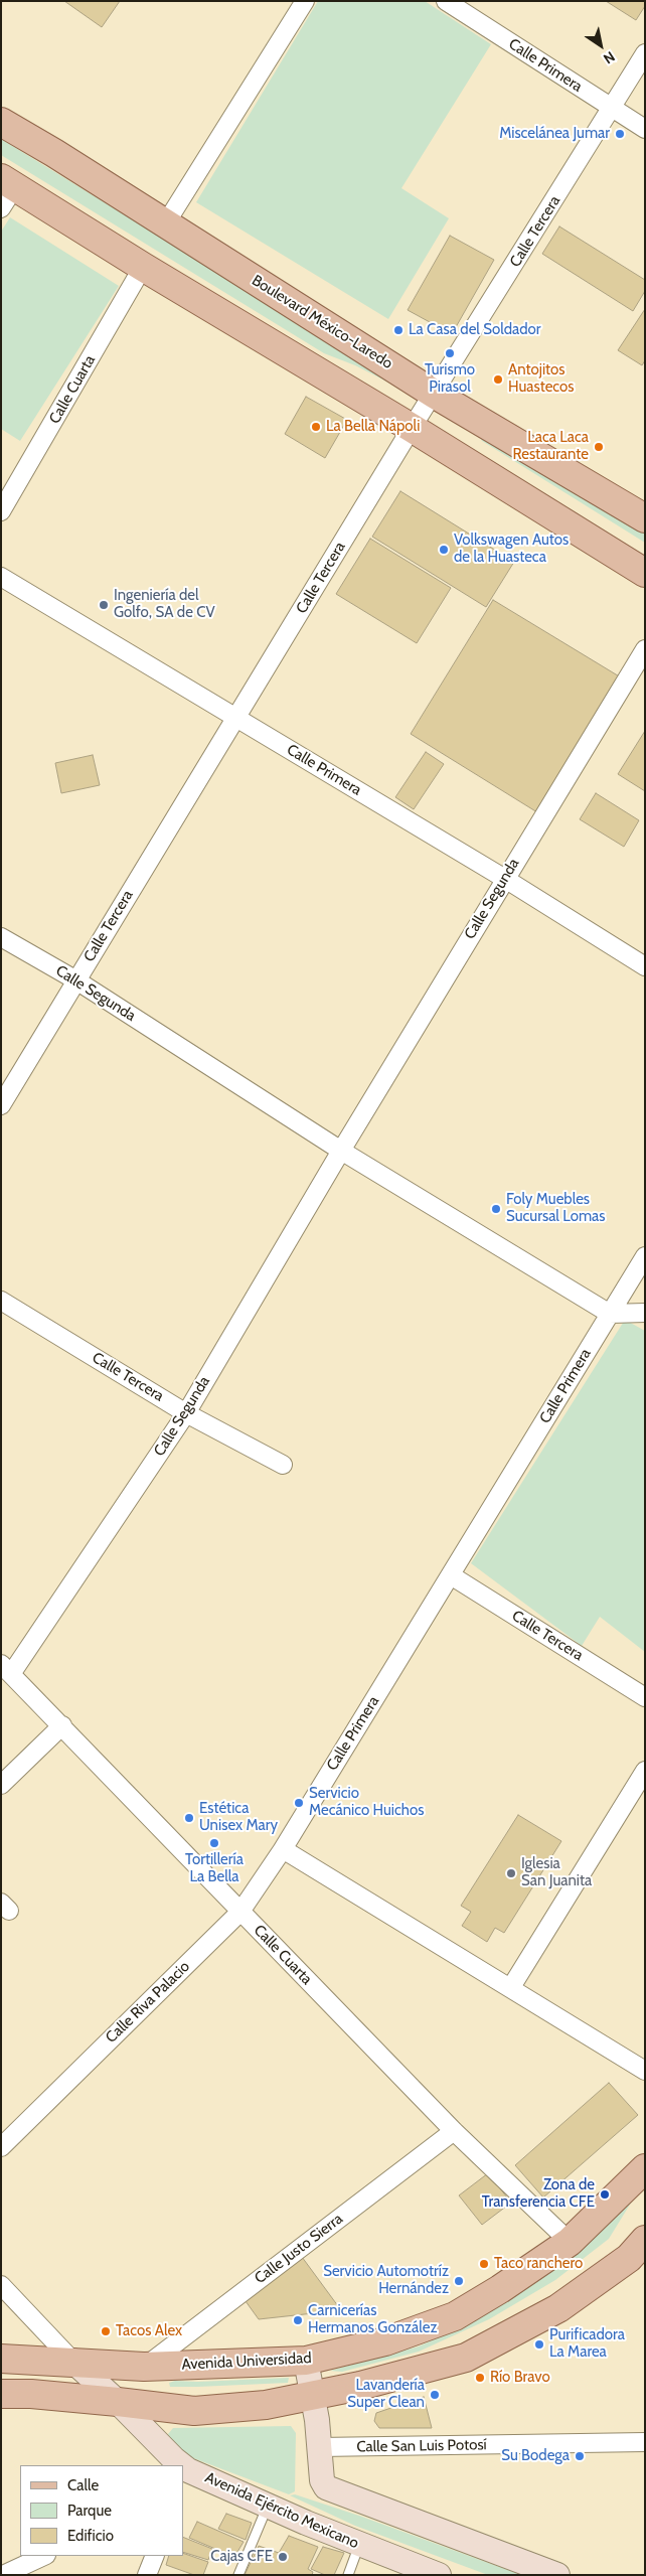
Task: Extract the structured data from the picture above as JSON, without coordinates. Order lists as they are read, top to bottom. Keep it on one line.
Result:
{"streets":{"main road":["Boulevard México-Laredo","Avenida Universidad","Avenida Ejército Mexicano"],"street":["Calle Primera","Calle Tercera","Calle Cuarta","Calle Segunda","Calle Riva Palacio","Calle Justo Sierra","Calle San Luis Potosí"]},"crossings":[["Calle Primera","Calle Tercera"],["Calle Primera","Calle Segunda"],["Calle Primera","Calle Riva Palacio"],["Calle Tercera","Boulevard México-Laredo"],["Calle Tercera","Calle Segunda"],["Calle Cuarta","Calle Segunda"],["Calle Cuarta","Calle Riva Palacio"],["Calle Cuarta","Calle Justo Sierra"],["Calle Cuarta","Avenida Universidad"],["Calle Justo Sierra","Avenida Universidad"],["Avenida Universidad","Avenida Ejército Mexicano"]],"places":["Miscelánea Jumar","La Casa del Soldador","Turismo Pirasol","Antojitos Huastecos","La Bella Nápoli","Laca Laca Restaurante","Volkswagen Autos de la Huasteca","Ingeniería del Golfo, SA de CV","Foly Muebles Sucursal Lomas","Servicio Mecánico Huichos","Estética Unisex Mary","Tortillería La Bella","Iglesia San Juanita","Zona de Transferencia CFE","Taco ranchero","Servicio Automotríz Hernández","Carnicerías Hermanos González","Tacos Alex","Purificadora La Marea","Río Bravo","Lavandería Super Clean","Su Bodega","Cajas CFE"],"legend":["Calle","Parque","Edificio"],"north":"bottom right"}
